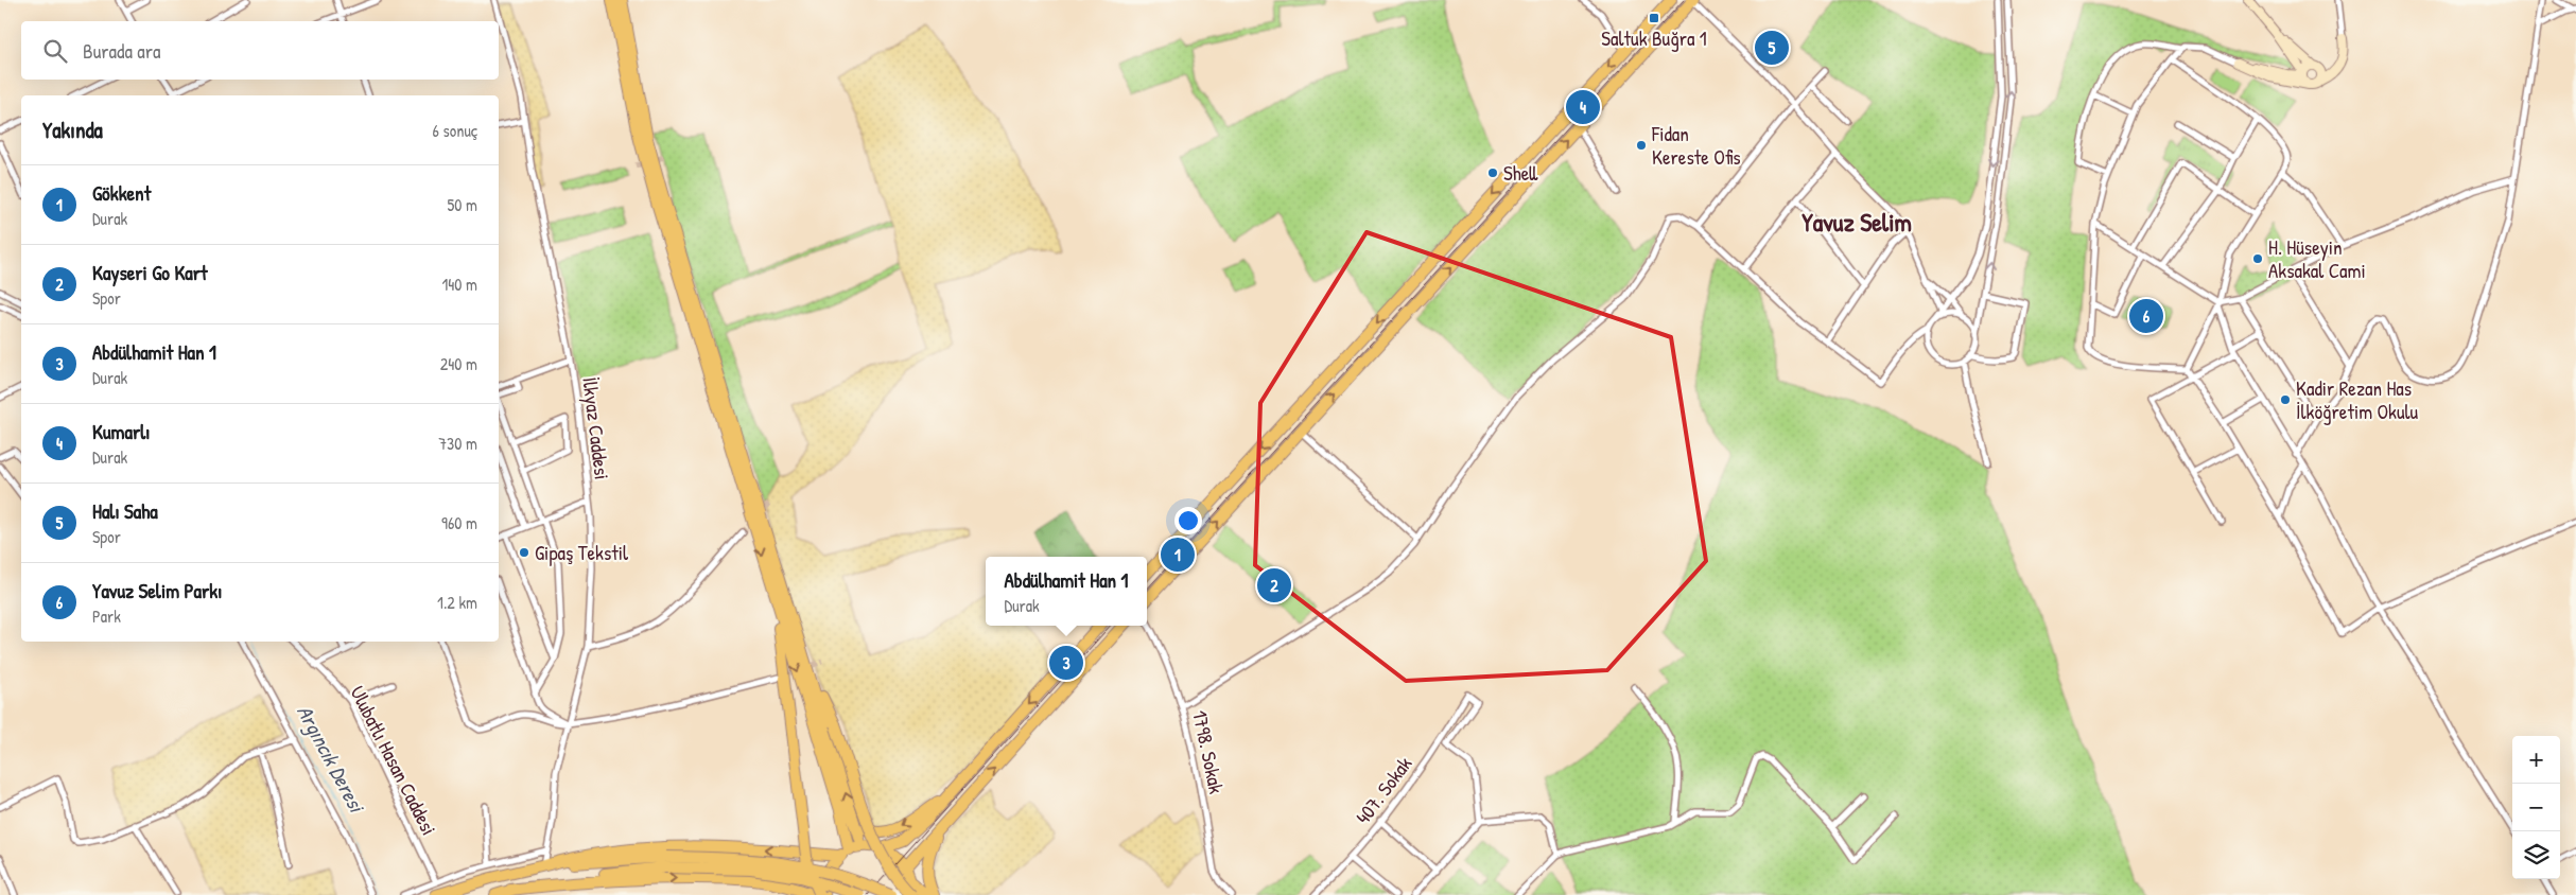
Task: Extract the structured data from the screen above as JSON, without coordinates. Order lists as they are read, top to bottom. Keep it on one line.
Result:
{"streets":{"street":["İlkyaz Caddesi","1798. Sokak","Ulubatlı Hasan Caddesi","407. Sokak"]},"districts":["Yavuz Selim"],"water":["Argıncık Deresi"],"places":{"transit":["Saltuk Buğra 1"],"other":["Fidan Kereste Ofis","Shell","H. Hüseyin Aksakal Cami","Kadir Rezan Has İlköğretim Okulu","Gipaş Tekstil"]},"page":{"search":"Burada ara","pins":["5","4","6","1","2","3"],"heading":["Yakında","6 sonuç"],"list":[{"mark":"1","name":"Gökkent","note":"Durak","value":"50 m"},{"mark":"2","name":"Kayseri Go Kart","note":"Spor","value":"140 m"},{"mark":"3","name":"Abdülhamit Han 1","note":"Durak","value":"240 m"},{"mark":"4","name":"Kumarlı","note":"Durak","value":"730 m"},{"mark":"5","name":"Halı Saha","note":"Spor","value":"960 m"},{"mark":"6","name":"Yavuz Selim Parkı","note":"Park","value":"1.2 km"}],"popup":["Abdülhamit Han 1","Durak"],"map_buttons":["+","−"]}}
